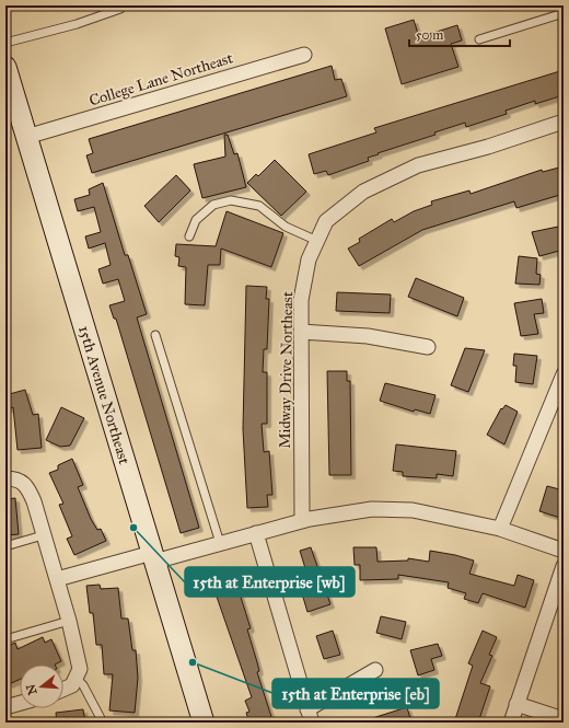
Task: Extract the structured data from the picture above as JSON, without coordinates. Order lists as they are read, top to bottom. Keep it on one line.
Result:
{"streets":{"street":["College Lane Northeast","Midway Drive Northeast","15th Avenue Northeast"]},"crossings":[["College Lane Northeast","15th Avenue Northeast"]],"places":["15th at Enterprise [wb]","15th at Enterprise [eb]"],"scale_bar":"50 m","north":"left"}
